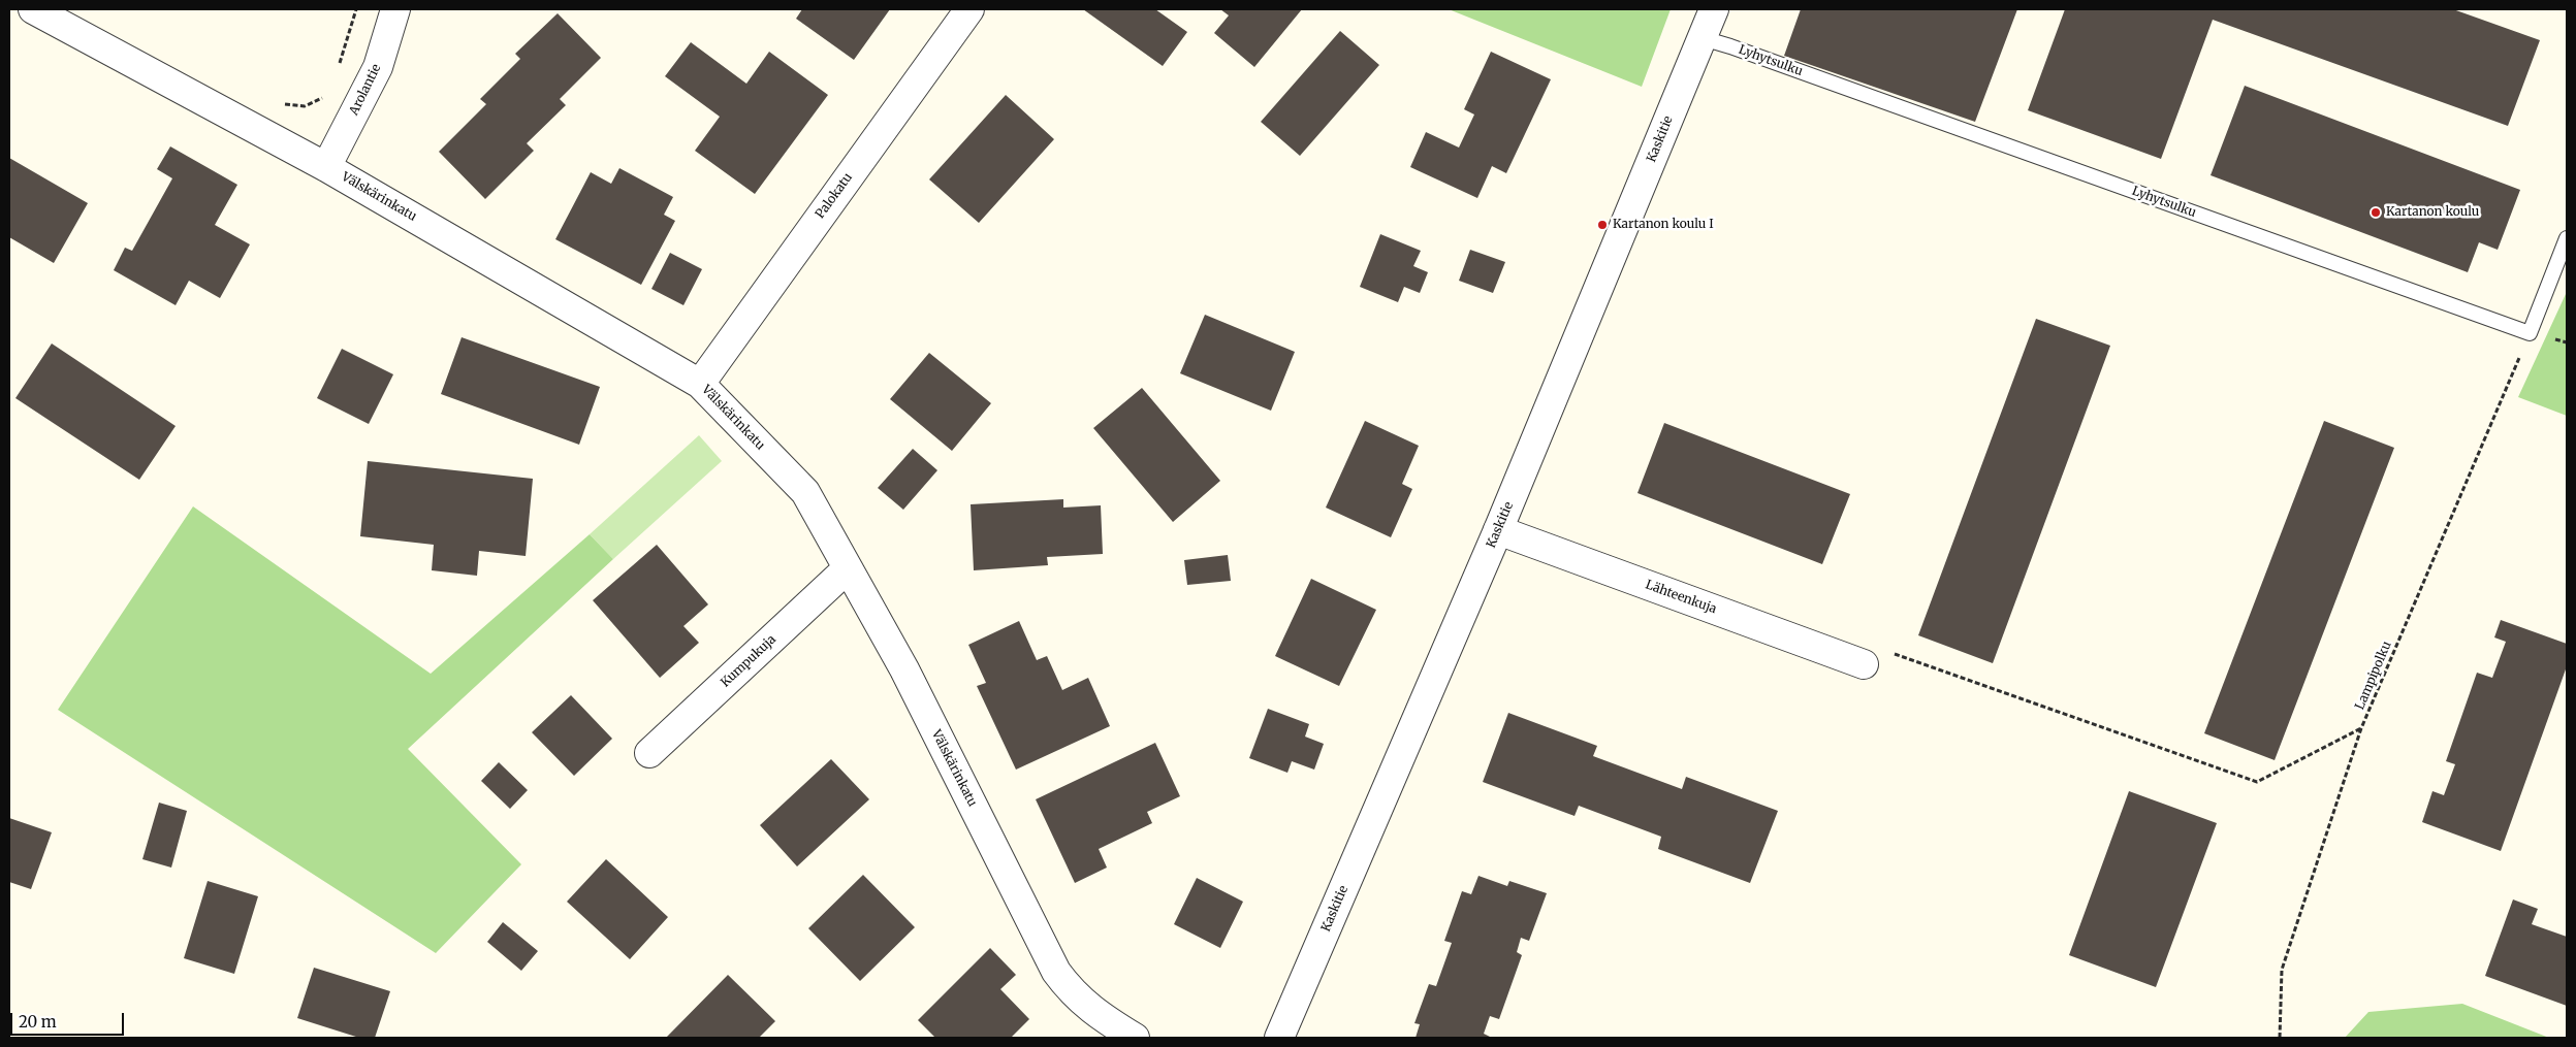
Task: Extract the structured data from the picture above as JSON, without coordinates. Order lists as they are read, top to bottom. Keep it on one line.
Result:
{"streets":{"street":["Arolantie","Kaskitie","Palokatu","Välskärinkatu","Lähteenkuja","Kumpukuja"],"lane":["Lyhytsulku"],"path":["Lampipolku"]},"crossings":[["Lyhytsulku","Kaskitie"],["Lyhytsulku","Lampipolku"],["Arolantie","Välskärinkatu"],["Kaskitie","Lähteenkuja"],["Palokatu","Välskärinkatu"],["Välskärinkatu","Kumpukuja"]],"places":["Kartanon koulu","Kartanon koulu I"],"scale_bar":"20 m"}
